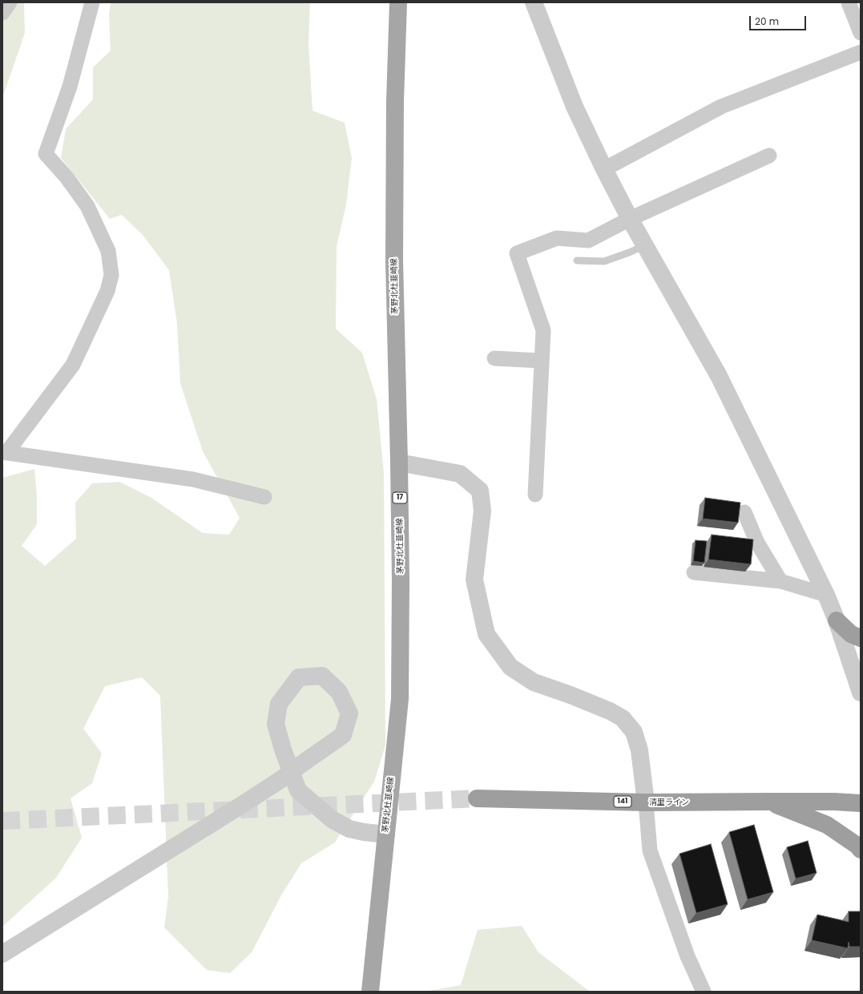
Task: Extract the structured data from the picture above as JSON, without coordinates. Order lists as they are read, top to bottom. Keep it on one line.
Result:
{"streets":{"highway":["141","清里ライン"],"main road":["茅野北杜韮崎線","17"]},"scale_bar":"20 m"}
